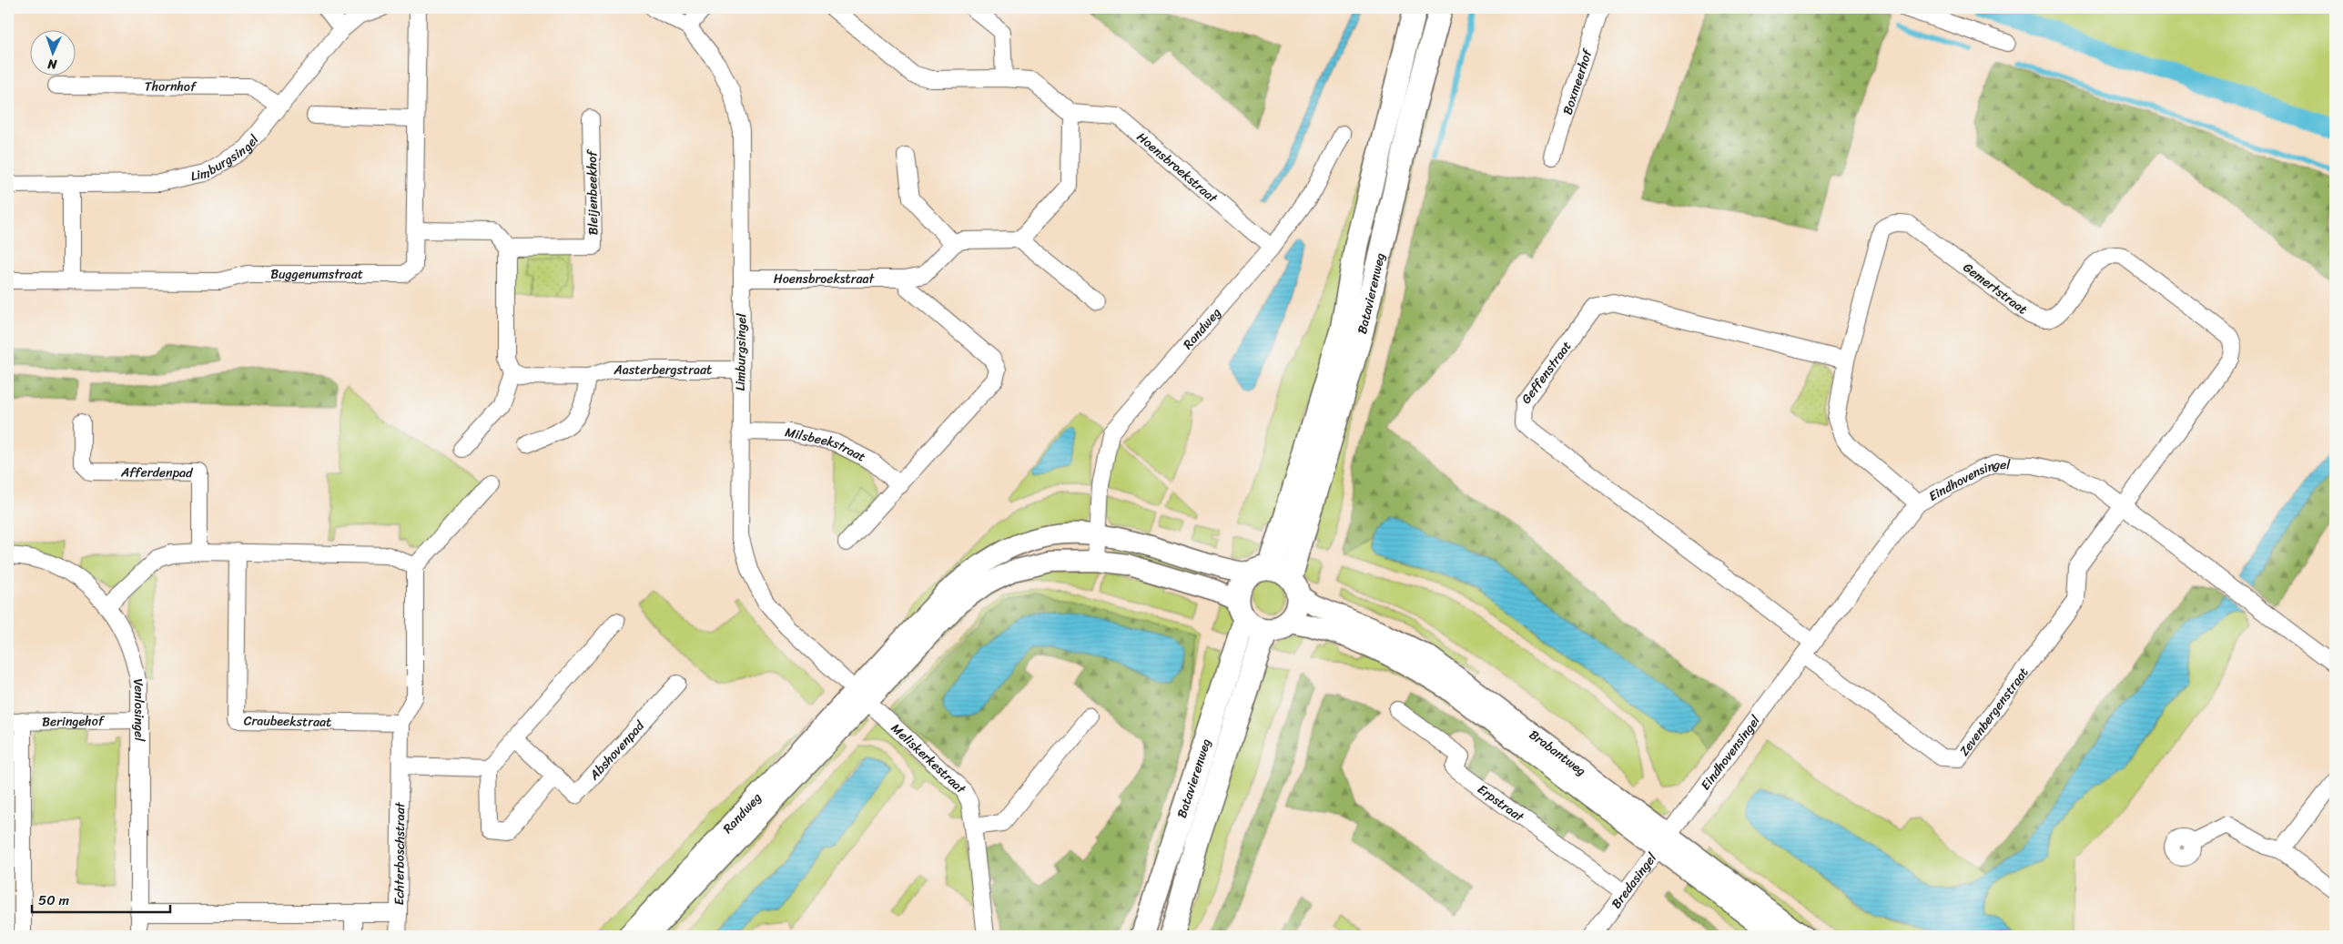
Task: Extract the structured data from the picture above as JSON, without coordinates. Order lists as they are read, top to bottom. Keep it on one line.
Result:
{"streets":{"main road":["Batavierenweg"],"street":["Boxmeerhof","Thornhof","Limburgsingel","Hoensbroekstraat","Bleijenbeekhof","Buggenumstraat","Gemertstraat","Randweg","Aasterbergstraat","Geffenstraat","Milsbeekstraat","Afferdenpad","Eindhovensingel","Venlosingel","Zevenbergenstraat","Beringehof","Craubeekstraat","Abshovenpad","Brabantweg","Meliskerkestraat","Erpstraat","Echterboschstraat","Bredasingel"]},"crossings":[["Thornhof","Limburgsingel"],["Limburgsingel","Hoensbroekstraat"],["Limburgsingel","Randweg"],["Limburgsingel","Aasterbergstraat"],["Limburgsingel","Milsbeekstraat"],["Limburgsingel","Meliskerkestraat"],["Hoensbroekstraat","Randweg"],["Gemertstraat","Geffenstraat"],["Gemertstraat","Eindhovensingel"],["Gemertstraat","Zevenbergenstraat"],["Batavierenweg","Randweg"],["Batavierenweg","Brabantweg"],["Randweg","Brabantweg"],["Randweg","Meliskerkestraat"],["Geffenstraat","Eindhovensingel"],["Geffenstraat","Zevenbergenstraat"],["Eindhovensingel","Zevenbergenstraat"],["Eindhovensingel","Brabantweg"],["Eindhovensingel","Bredasingel"],["Venlosingel","Beringehof"],["Venlosingel","Echterboschstraat"],["Craubeekstraat","Echterboschstraat"],["Brabantweg","Bredasingel"],["Erpstraat","Bredasingel"]],"scale_bar":"50 m","north":"bottom"}
